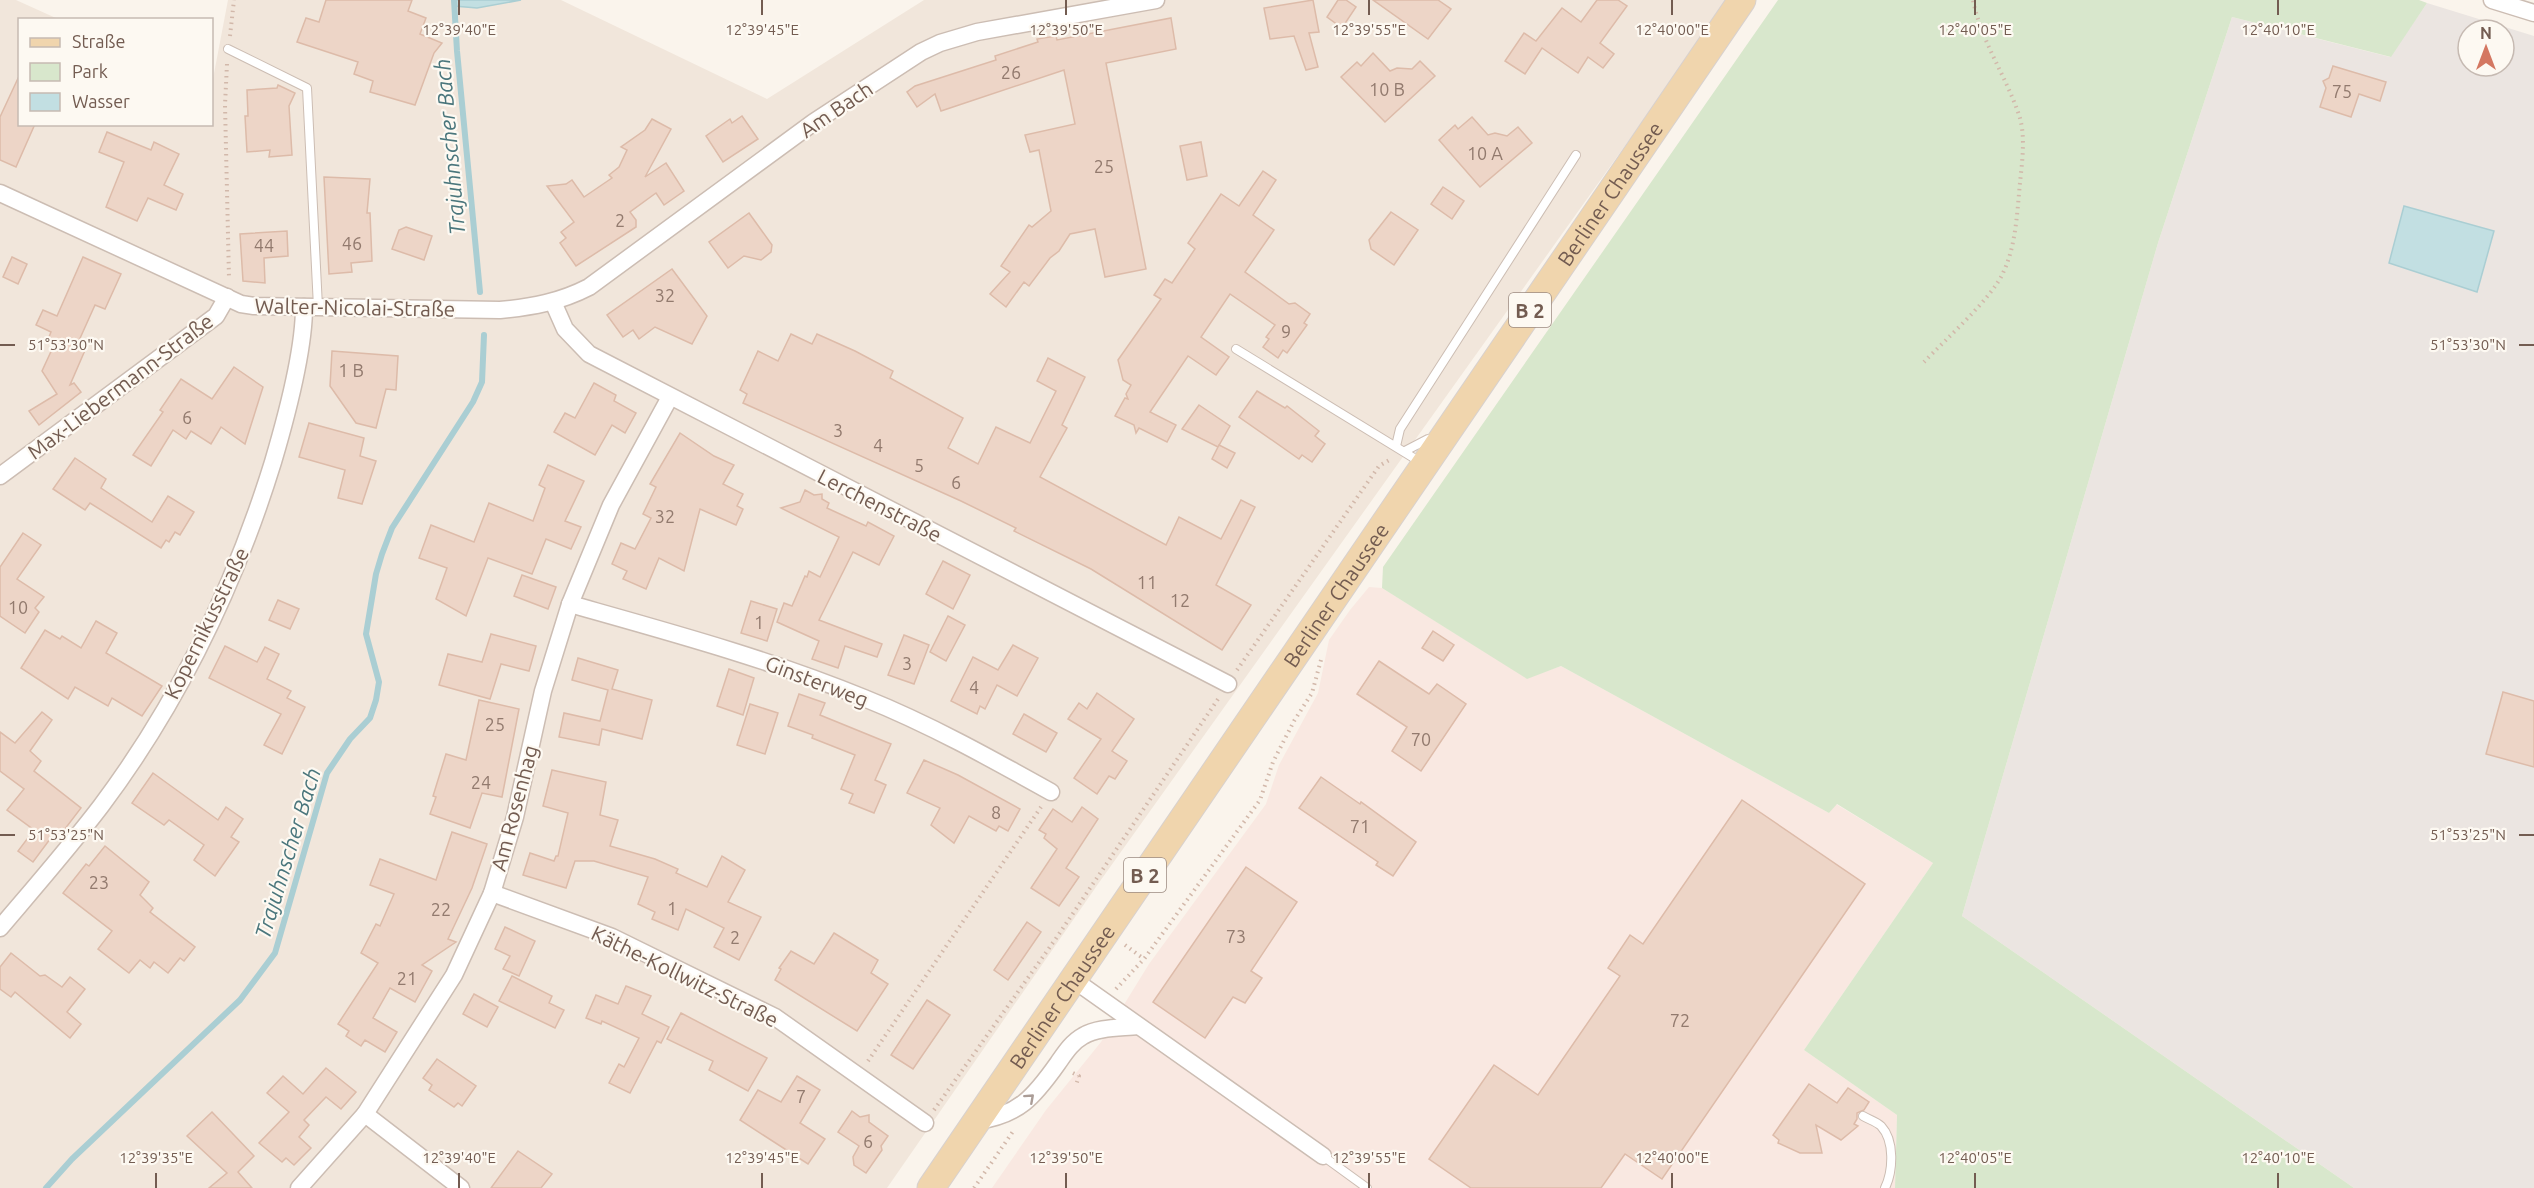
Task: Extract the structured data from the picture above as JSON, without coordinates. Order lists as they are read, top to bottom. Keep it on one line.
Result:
{"streets":{"main road":["Berliner Chaussee","B 2"],"street":["Am Bach","Walter-Nicolai-Straße","Max-Liebermann-Straße","Lerchenstraße","Kopernikusstraße","Ginsterweg","Am Rosenhag","Käthe-Kollwitz-Straße"]},"crossings":[["Am Bach","Walter-Nicolai-Straße"],["Am Bach","Lerchenstraße"],["Walter-Nicolai-Straße","Max-Liebermann-Straße"],["Walter-Nicolai-Straße","Lerchenstraße"],["Walter-Nicolai-Straße","Kopernikusstraße"],["Lerchenstraße","Am Rosenhag"],["Ginsterweg","Am Rosenhag"],["Am Rosenhag","Käthe-Kollwitz-Straße"]],"water":["Trajuhnscher Bach"],"house_numbers":["26","10 B","75","10 A","25","2","46","44","32","9","1 B","6","3","4","5","6","32","11","12","10","1","3","4","25","70","24","8","71","23","1","22","73","2","21","72","7","6"],"legend":["Straße","Park","Wasser"],"north":"top","coordinates":["12°39'40\"E","12°39'45\"E","12°39'50\"E","12°39'55\"E","12°40'00\"E","12°40'05\"E","12°40'10\"E","51°53'30\"N","51°53'25\"N","12°39'35\"E"]}
